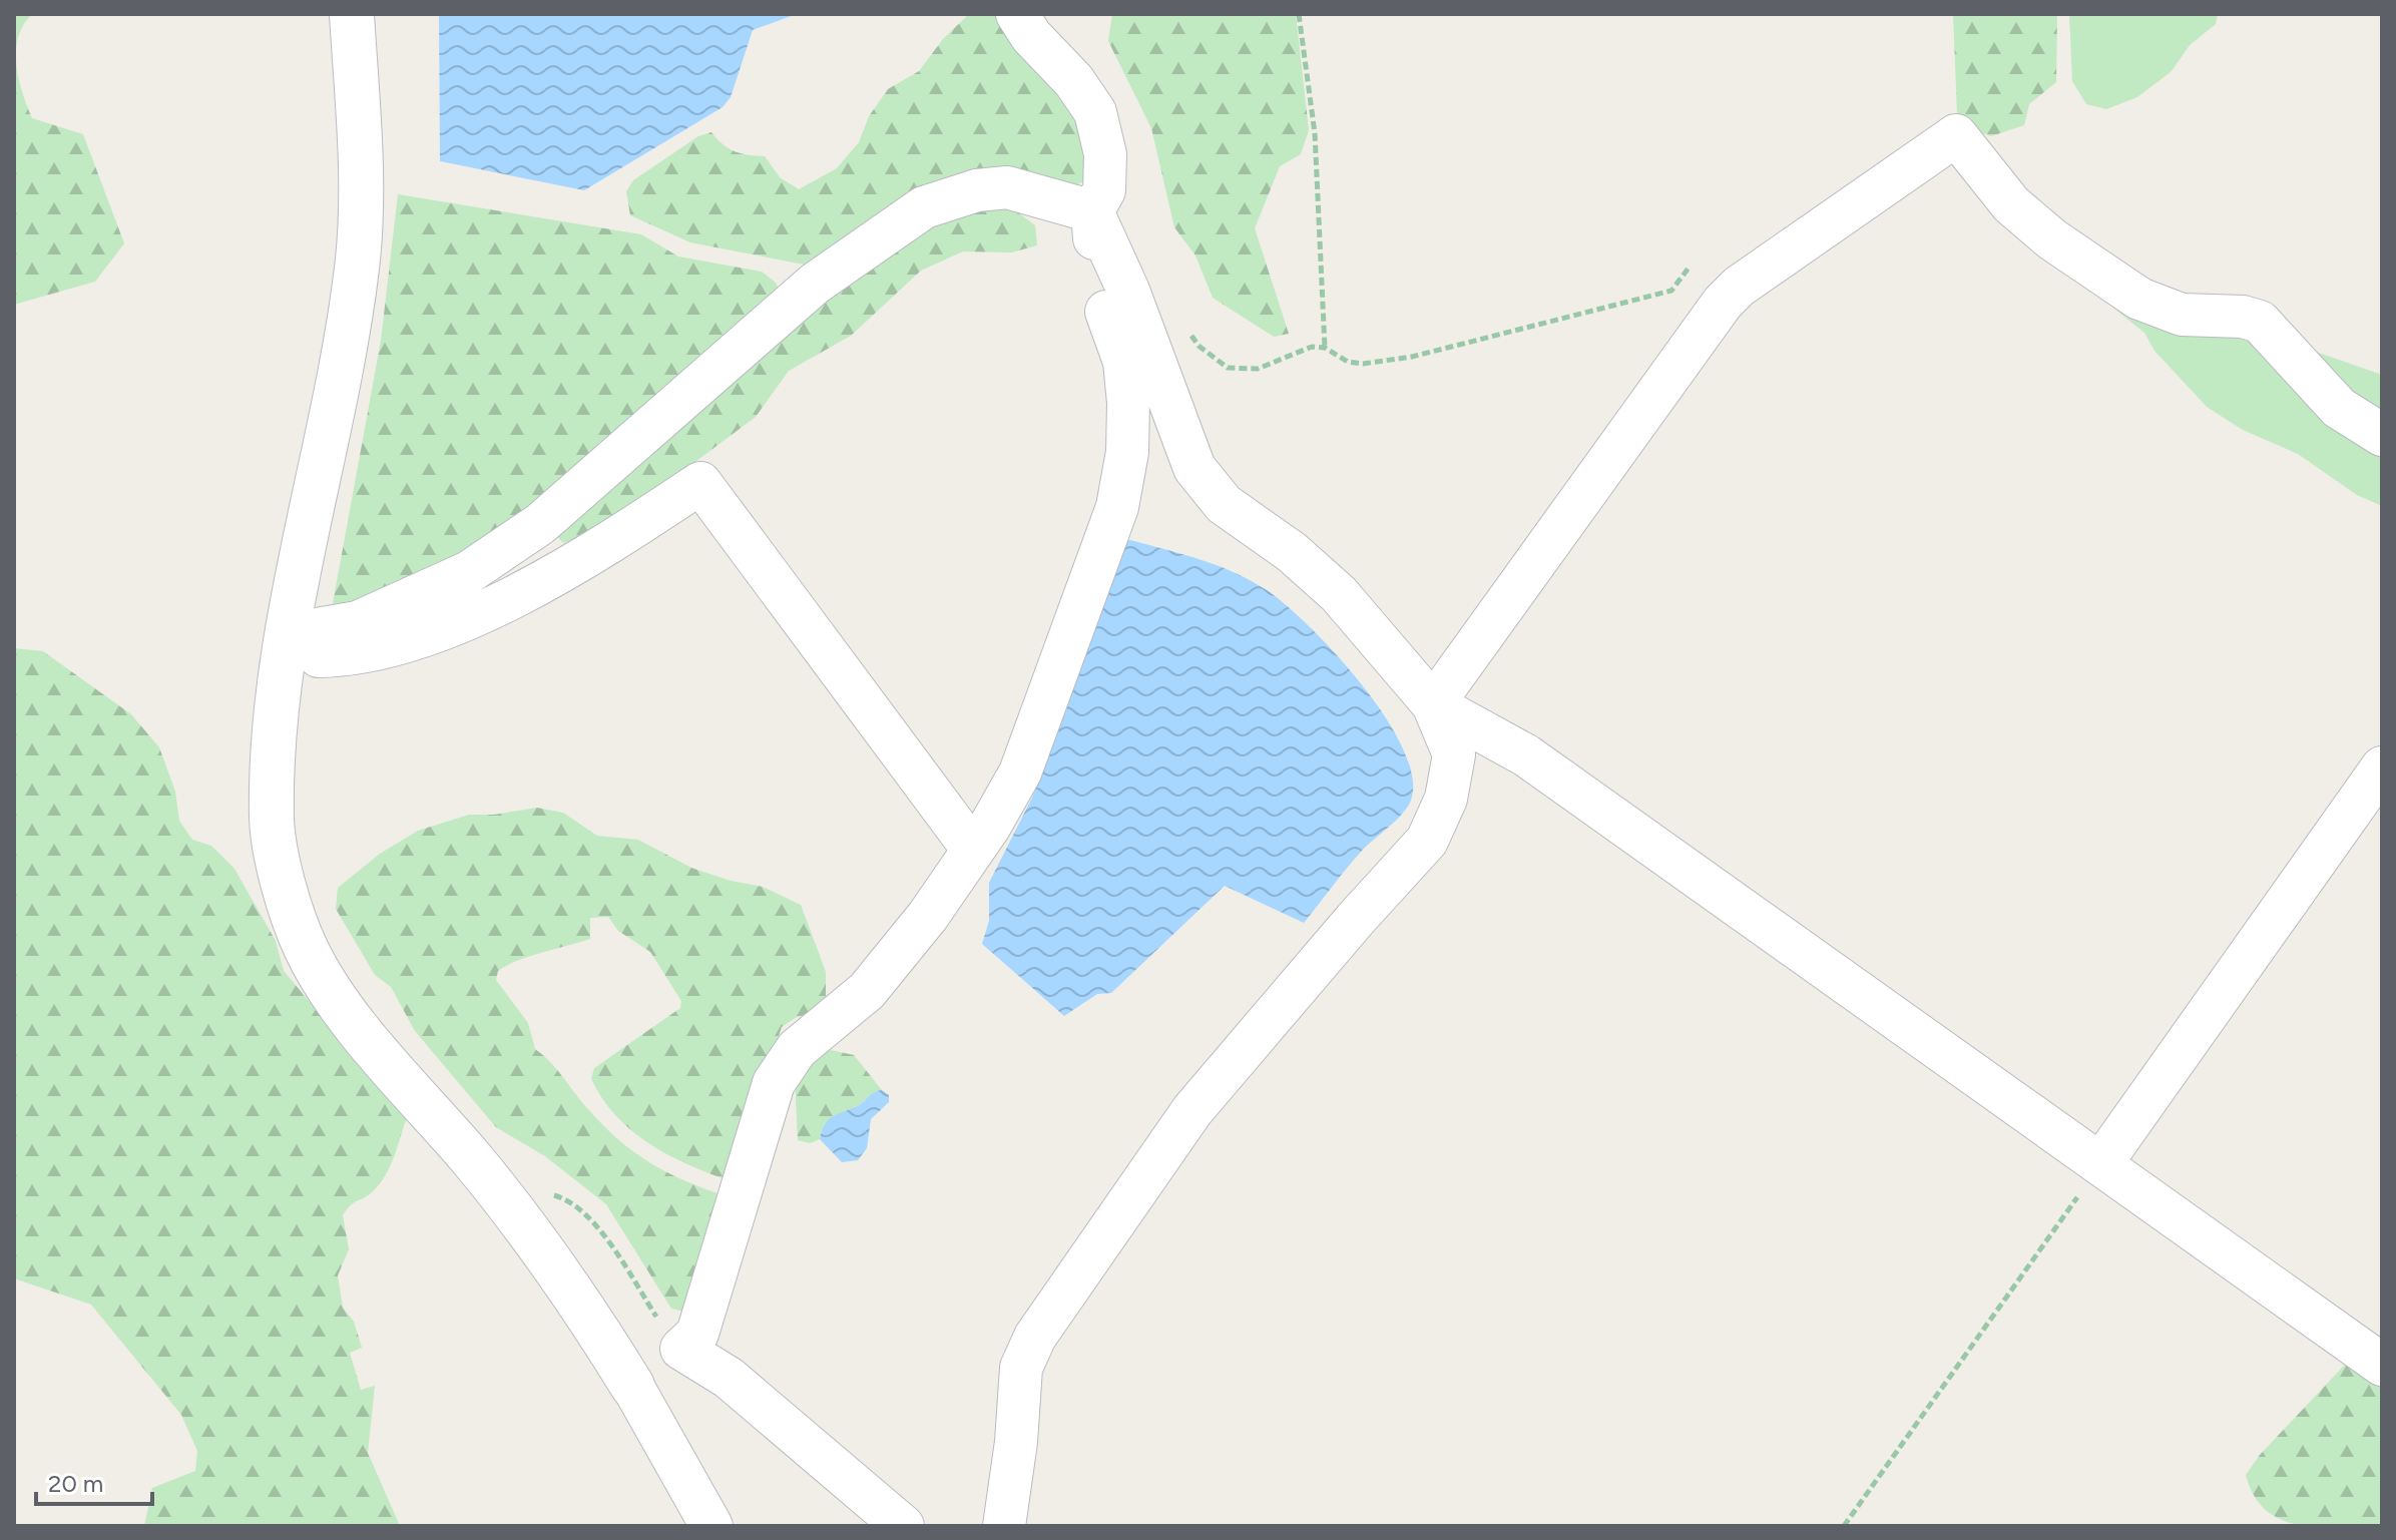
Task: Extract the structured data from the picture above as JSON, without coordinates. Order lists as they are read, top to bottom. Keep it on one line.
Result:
{"scale_bar":"20 m"}
